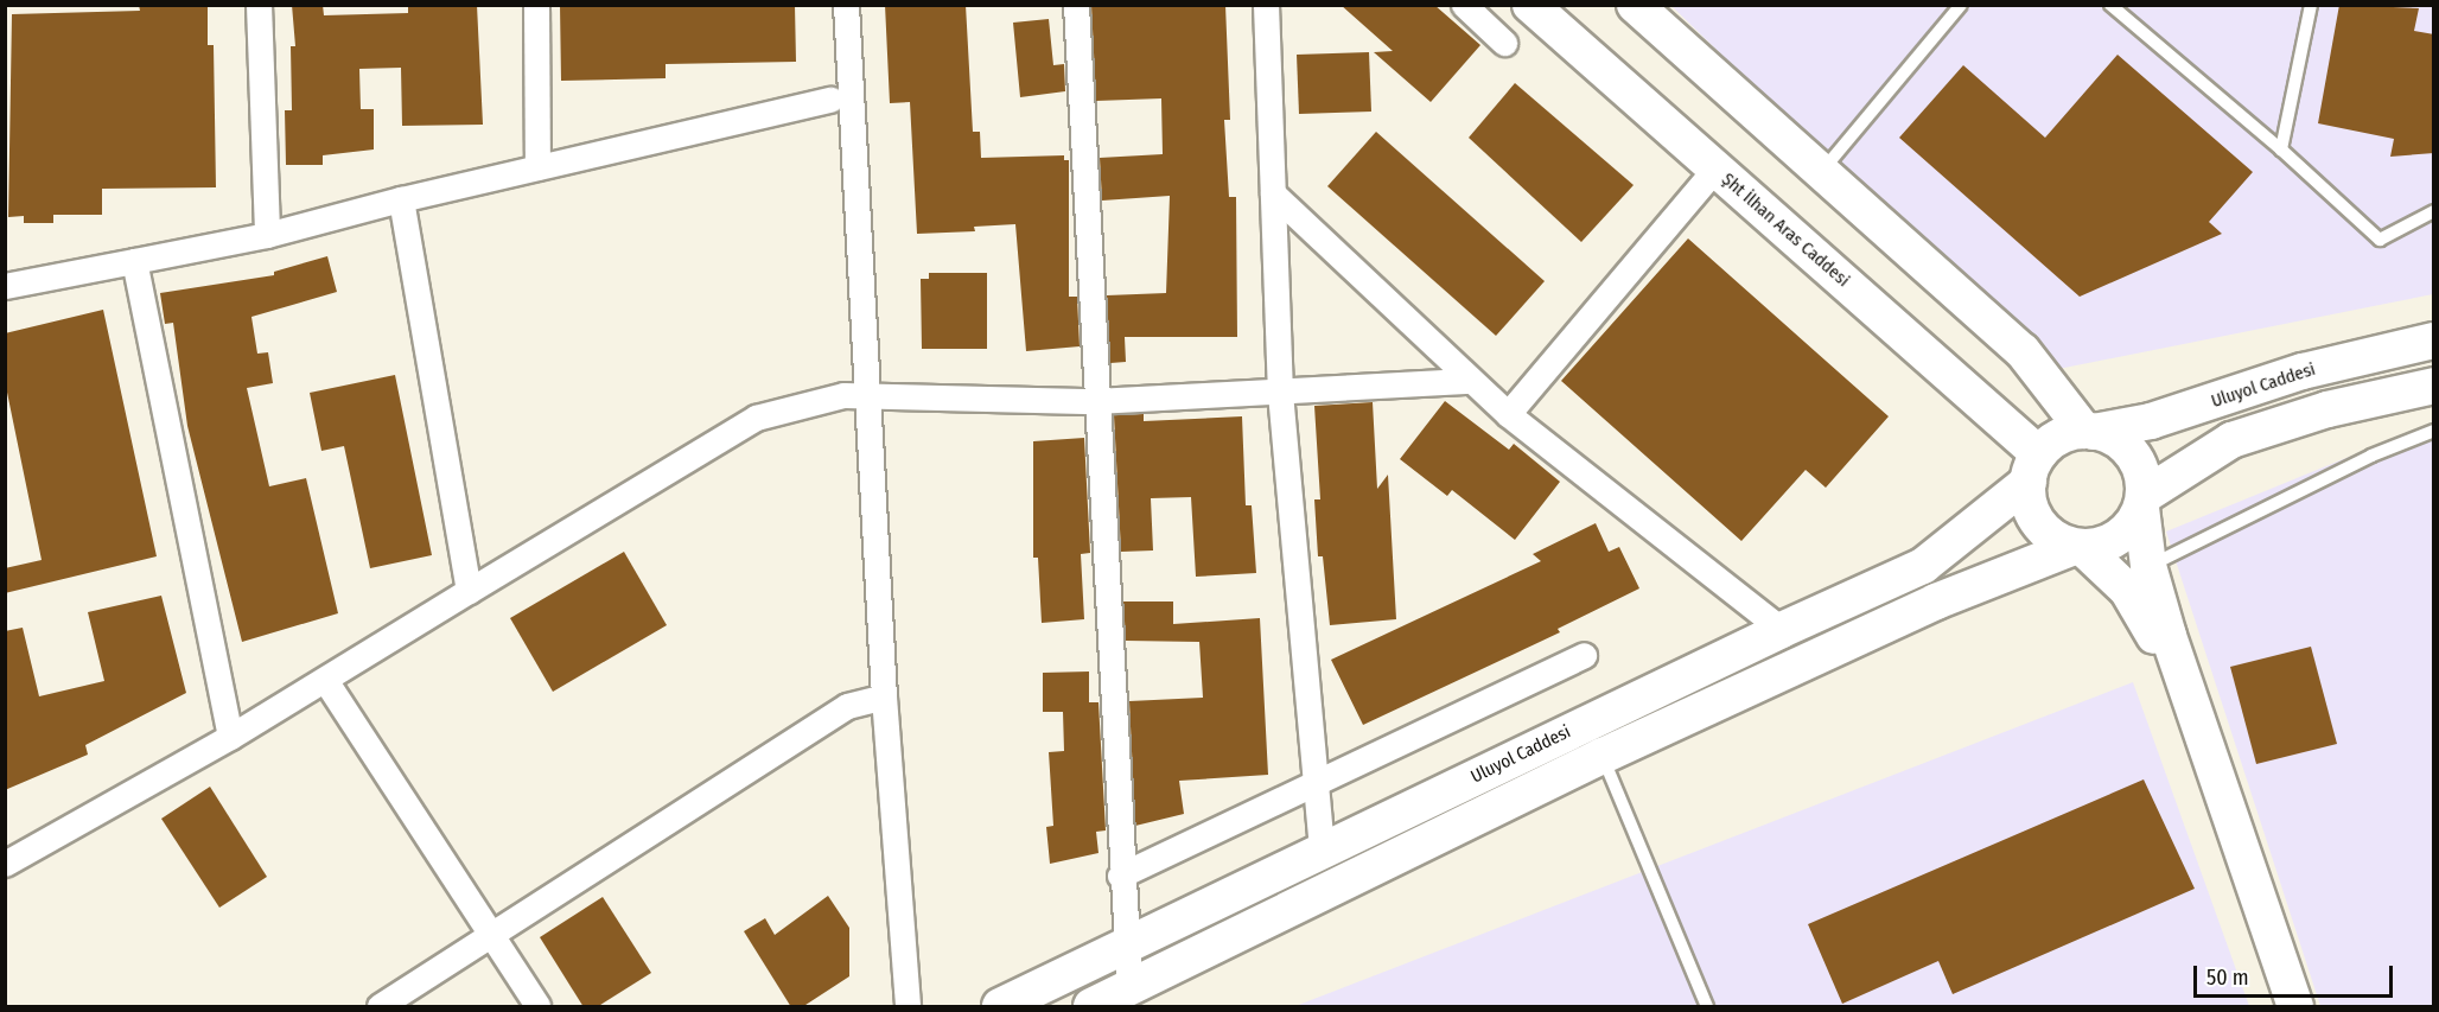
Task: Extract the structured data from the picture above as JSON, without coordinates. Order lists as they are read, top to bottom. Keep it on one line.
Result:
{"streets":{"main road":["Şht İlhan Aras Caddesi","Uluyol Caddesi"]},"crossings":[["Şht İlhan Aras Caddesi","Uluyol Caddesi"]],"scale_bar":"50 m"}
